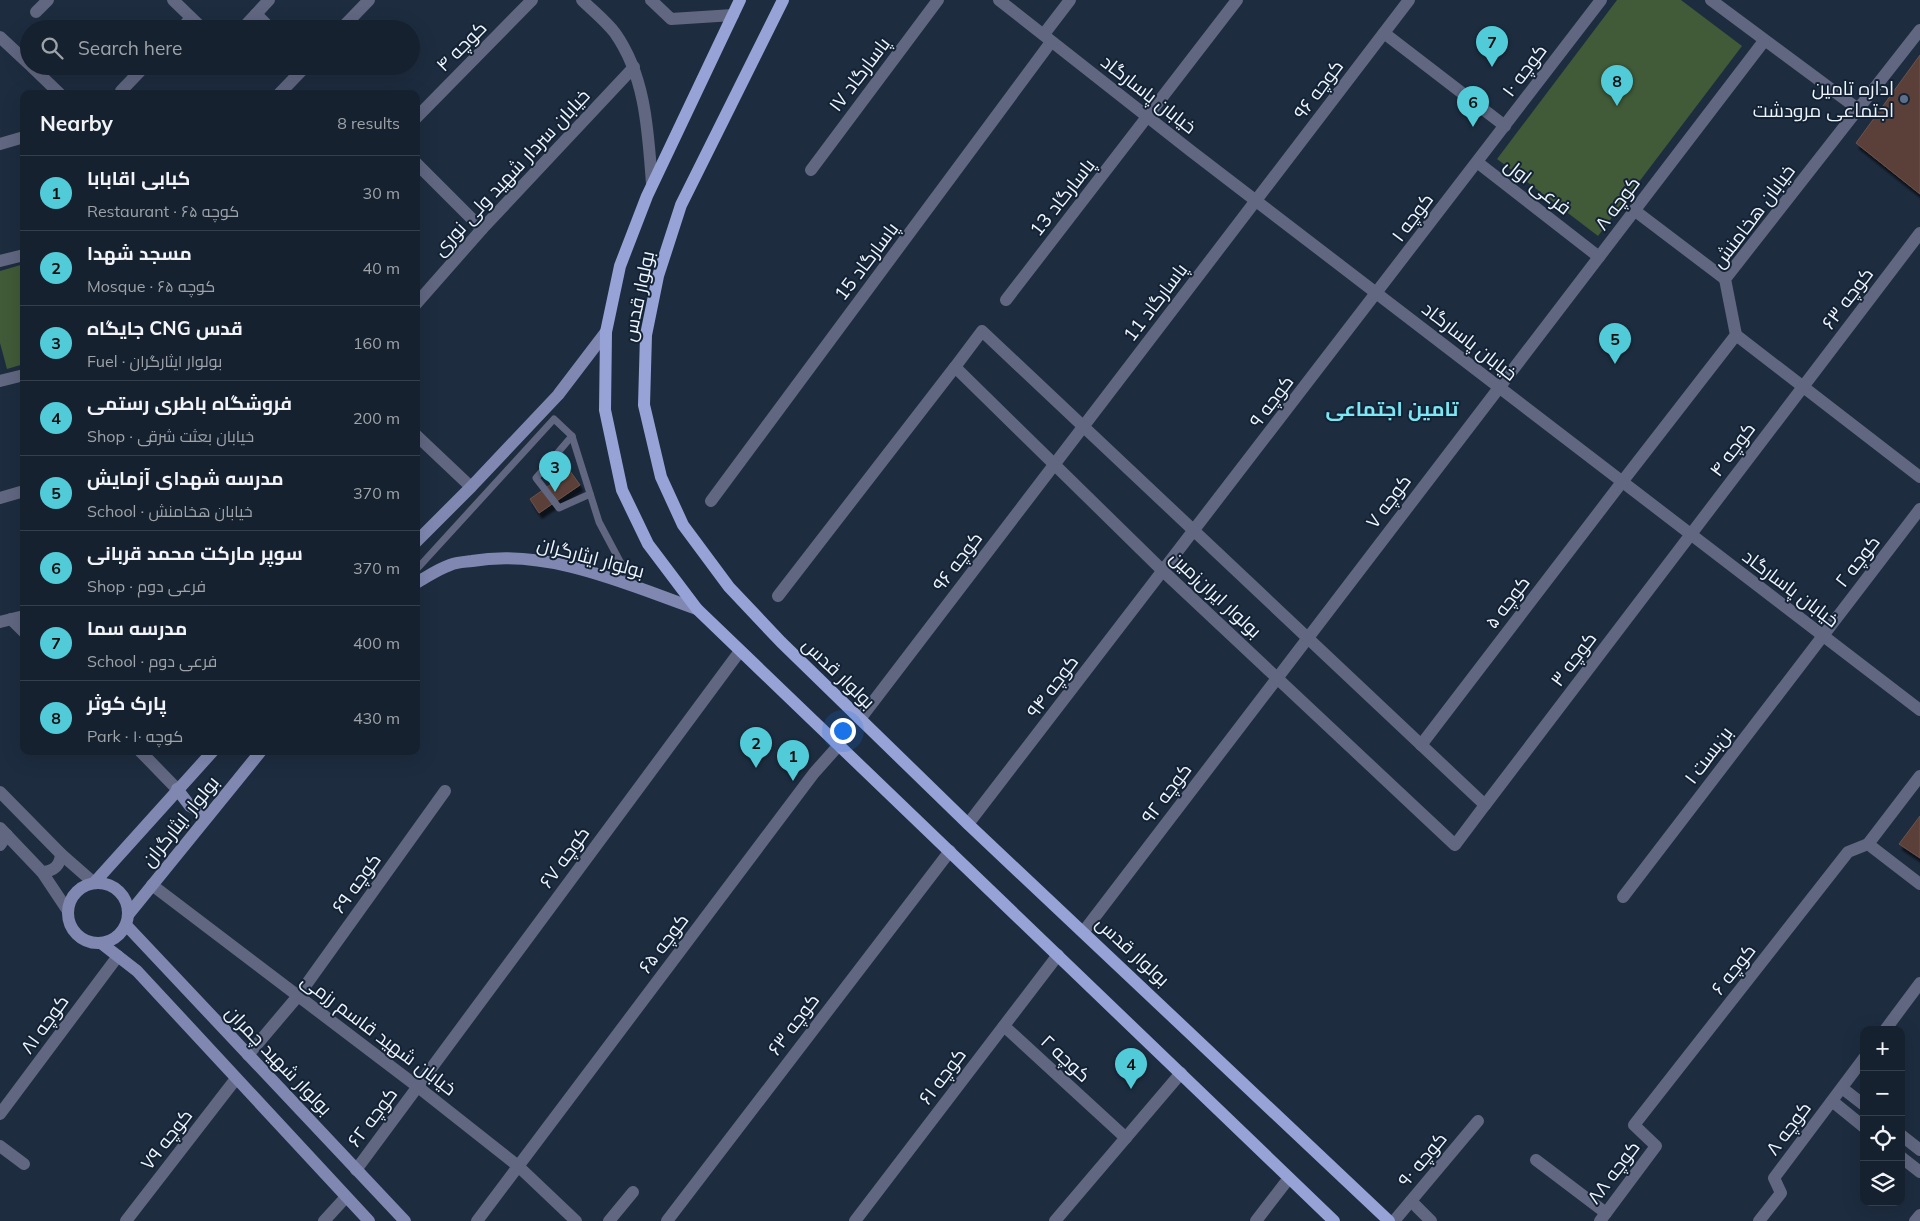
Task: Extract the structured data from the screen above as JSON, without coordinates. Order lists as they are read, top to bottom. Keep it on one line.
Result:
{"streets":{"main road":["بولوار قدس","بولوار ایثارگران","بولوار شهید چمران"],"street":["کوچه ۴","کوچه ۱۰","پاسارگاد ۱۷","کوچه ۹۶","خیابان پاسارگاد","خیابان سردار شهید ولی نوری","فرعی اول","پاسارگاد 13","کوچه ۸","خیابان هخامنش","کوچه ۱","پاسارگاد 15","کوچه ۶۳","پاسارگاد 11","کوچه ۹","کوچه ۷","کوچه ۲","بولوار ایران‌زمین","کوچه ۵","کوچه ۳","کوچه ۹۴","بن‌بست ۱","کوچه ۹۲","کوچه ۶۷","کوچه ۶۹","کوچه ۶۵","کوچه ۶","کوچه ۸۱","خیابان شهید قاسم رزمی","کوچه ۶۱","کوچه ۶۲","کوچه ۷۹","کوچه ۹۰","کوچه ۸۸"]},"crossings":[["کوچه ۴","خیابان پاسارگاد"],["کوچه ۴","کوچه ۶۳"],["کوچه ۴","کوچه ۳"],["کوچه ۱۰","فرعی اول"],["کوچه ۱۰","کوچه ۱"],["کوچه ۹۶","خیابان پاسارگاد"],["کوچه ۹۶","بولوار قدس"],["کوچه ۹۶","پاسارگاد 11"],["کوچه ۹۶","بولوار ایران‌زمین"],["خیابان پاسارگاد","پاسارگاد 13"],["خیابان پاسارگاد","کوچه ۸"],["خیابان پاسارگاد","کوچه ۱"],["خیابان پاسارگاد","پاسارگاد 15"],["خیابان پاسارگاد","پاسارگاد 11"],["خیابان پاسارگاد","کوچه ۹"],["خیابان پاسارگاد","کوچه ۷"],["خیابان پاسارگاد","کوچه ۲"],["خیابان پاسارگاد","کوچه ۵"],["خیابان پاسارگاد","کوچه ۳"],["خیابان پاسارگاد","بن‌بست ۱"],["فرعی اول","کوچه ۸"],["فرعی اول","کوچه ۱"],["کوچه ۸","کوچه ۷"],["کوچه ۱","کوچه ۹"],["بولوار قدس","کوچه ۶۳"],["بولوار قدس","بولوار ایثارگران"],["بولوار قدس","کوچه ۹۴"],["بولوار قدس","کوچه ۹۲"],["بولوار قدس","کوچه ۶۷"],["بولوار قدس","کوچه ۶۵"],["بولوار قدس","کوچه ۶۱"],["پاسارگاد 11","بولوار ایران‌زمین"],["کوچه ۹","بولوار ایران‌زمین"],["کوچه ۹","کوچه ۹۴"],["کوچه ۷","بولوار ایران‌زمین"],["کوچه ۷","کوچه ۹۲"],["بولوار ایثارگران","خیابان شهید قاسم رزمی"],["بولوار ایثارگران","بولوار شهید چمران"],["کوچه ۲","بن‌بست ۱"],["کوچه ۲","کوچه ۶۱"],["بولوار ایران‌زمین","کوچه ۵"],["بولوار ایران‌زمین","کوچه ۳"],["بولوار ایران‌زمین","کوچه ۹۴"],["بولوار ایران‌زمین","کوچه ۹۲"],["کوچه ۶۷","خیابان شهید قاسم رزمی"],["کوچه ۶۷","کوچه ۶۲"],["کوچه ۶۹","خیابان شهید قاسم رزمی"],["کوچه ۶۹","بولوار شهید چمران"],["کوچه ۶۵","خیابان شهید قاسم رزمی"],["کوچه ۶","کوچه ۸۸"],["خیابان شهید قاسم رزمی","کوچه ۶۲"],["بولوار شهید چمران","کوچه ۶۲"]],"districts":["تامین اجتماعی"],"places":["اداره تامین اجتماعی مرودشت"],"page":{"search":"Search here","pins":["7","8","6","5","3","2","1","4"],"heading":["Nearby","8 results"],"list":[{"mark":"1","name":"کبابی اقابابا","note":"Restaurant · کوچه ۶۵","value":"30 m"},{"mark":"2","name":"مسجد شهدا","note":"Mosque · کوچه ۶۵","value":"40 m"},{"mark":"3","name":"جایگاه CNG قدس","note":"Fuel · بولوار ایثارگران","value":"160 m"},{"mark":"4","name":"فروشگاه باطری رستمی","note":"Shop · خیابان بعثت شرقی","value":"200 m"},{"mark":"5","name":"مدرسه شهدای آزمایش","note":"School · خیابان هخامنش","value":"370 m"},{"mark":"6","name":"سوپر مارکت محمد قربانی","note":"Shop · فرعی دوم","value":"370 m"},{"mark":"7","name":"مدرسه سما","note":"School · فرعی دوم","value":"400 m"},{"mark":"8","name":"پارک کوثر","note":"Park · کوچه ۱۰","value":"430 m"}],"map_buttons":["+","−"]}}
